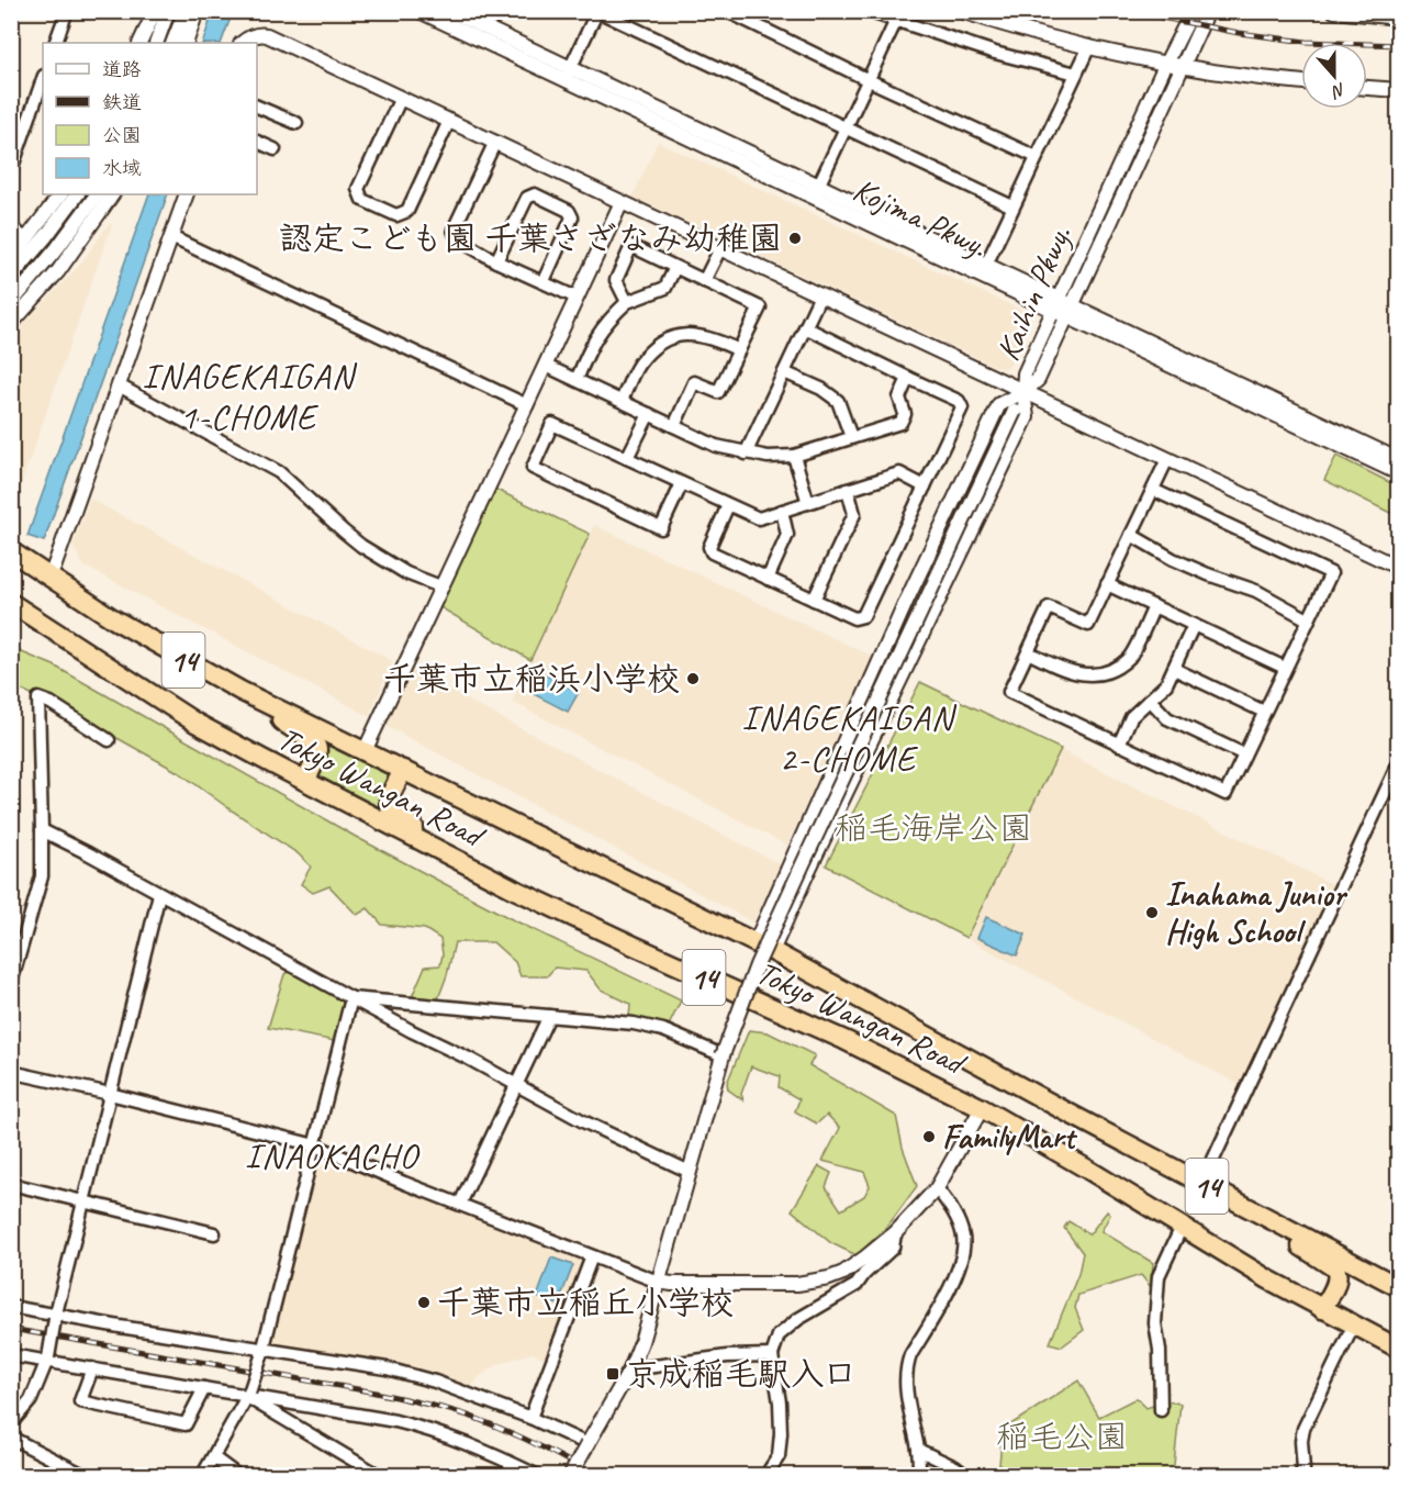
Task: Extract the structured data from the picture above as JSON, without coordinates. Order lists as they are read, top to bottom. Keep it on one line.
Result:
{"streets":{"highway":["14","Tokyo Wangan Road"],"street":["Kojima Pkwy.","Kaihin Pkwy."]},"crossings":[["Kojima Pkwy.","Kaihin Pkwy."]],"districts":["INAGEKAIGAN 1-CHOME","INAGEKAIGAN 2-CHOME","INAOKACHO"],"parks":["稲毛海岸公園","稲毛公園"],"places":{"other":["認定こども園 千葉さざなみ幼稚園","千葉市立稲浜小学校","Inahama Junior High School","FamilyMart","千葉市立稲丘小学校"],"transit":["京成稲毛駅入口"]},"legend":["道路","鉄道","公園","水域"],"north":"bottom"}
